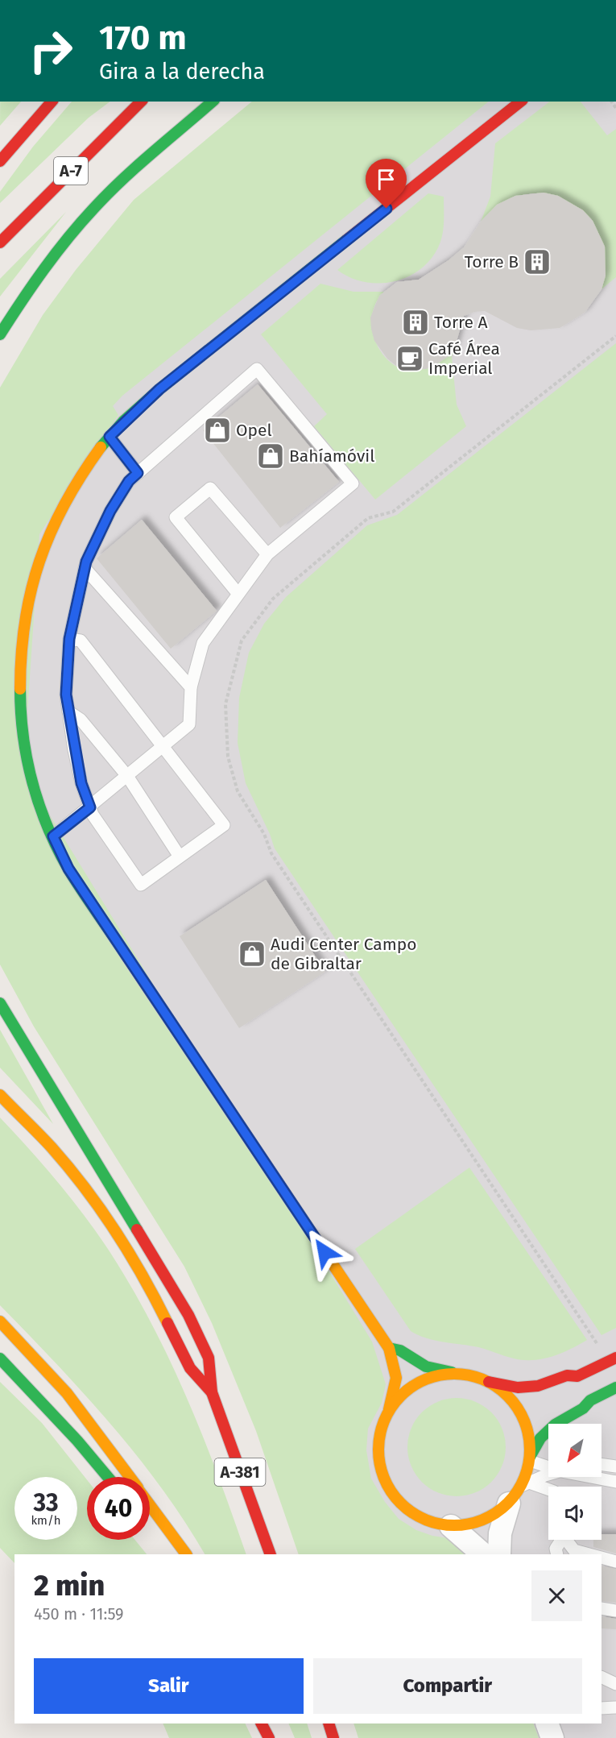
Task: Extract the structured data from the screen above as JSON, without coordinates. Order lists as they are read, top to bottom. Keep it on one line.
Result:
{"streets":{"main road":["A-7","A-381"]},"places":{"building":["Torre B","Torre A"],"cafe":["Café Área Imperial"],"shop":["Opel","Bahíamóvil","Audi Center Campo de Gibraltar"]},"north":"bottom left","page":{"turn":["170 m","Gira a la derecha"],"speed":"33 km/h","limit":"40","heading":["2 min","450 m · 11:59"],"buttons":["Salir","Compartir"]}}
